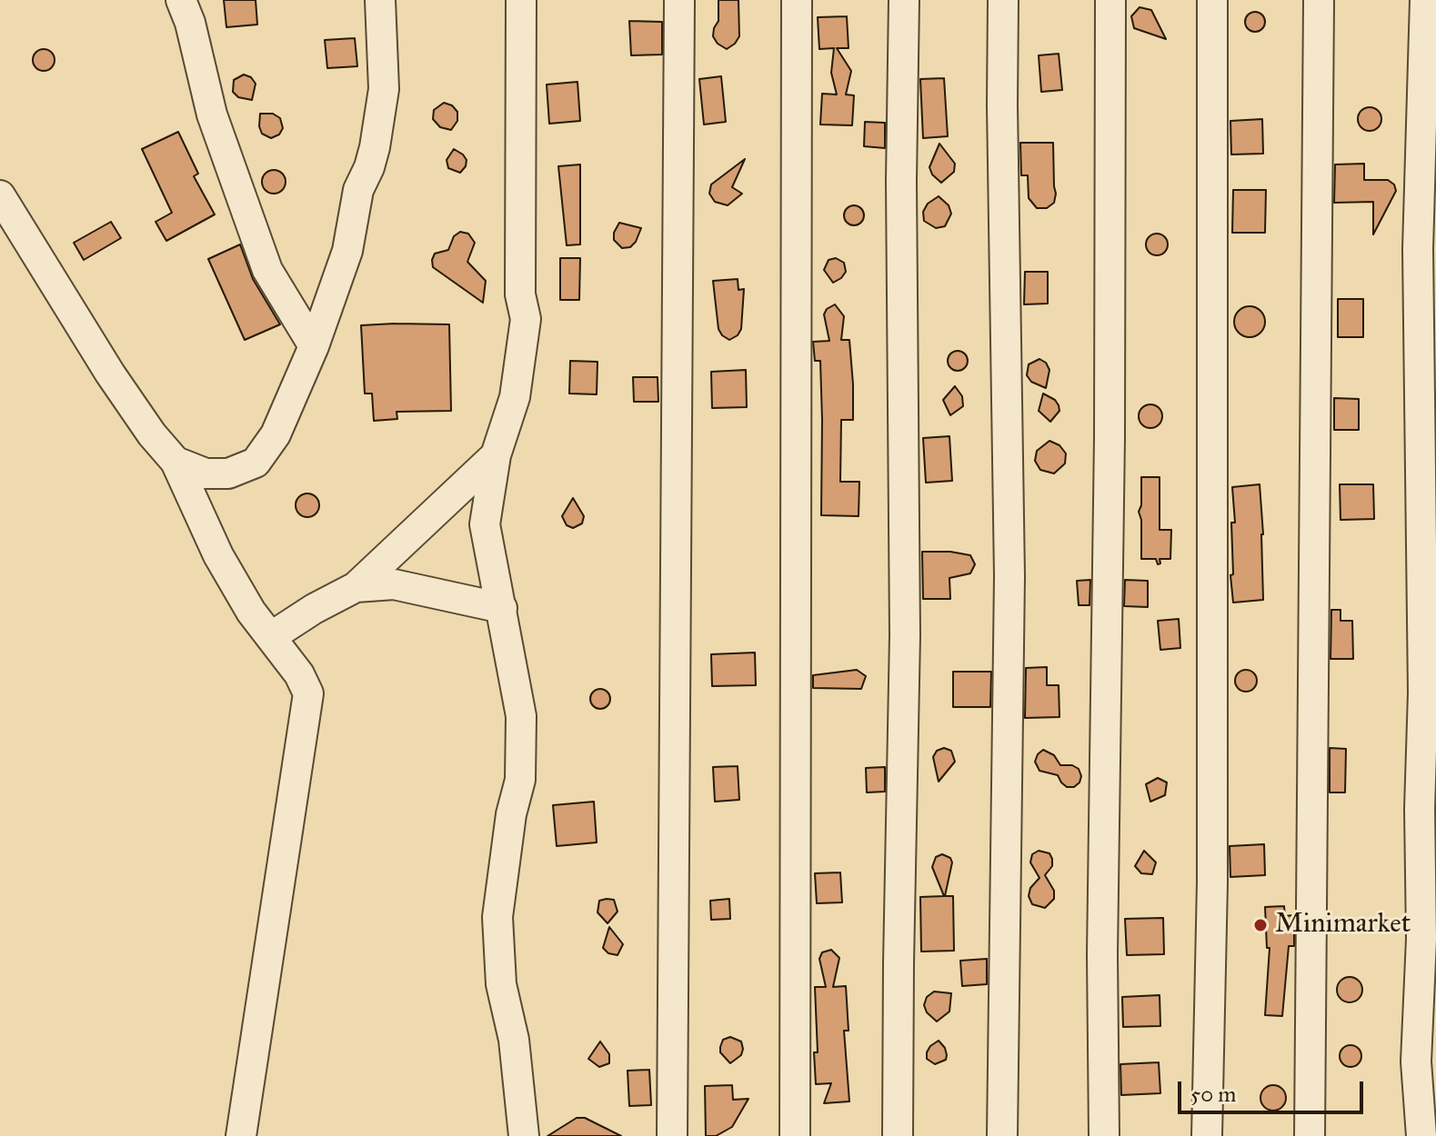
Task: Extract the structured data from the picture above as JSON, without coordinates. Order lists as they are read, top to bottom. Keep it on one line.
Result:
{"places":["Minimarket"],"scale_bar":"50 m"}
